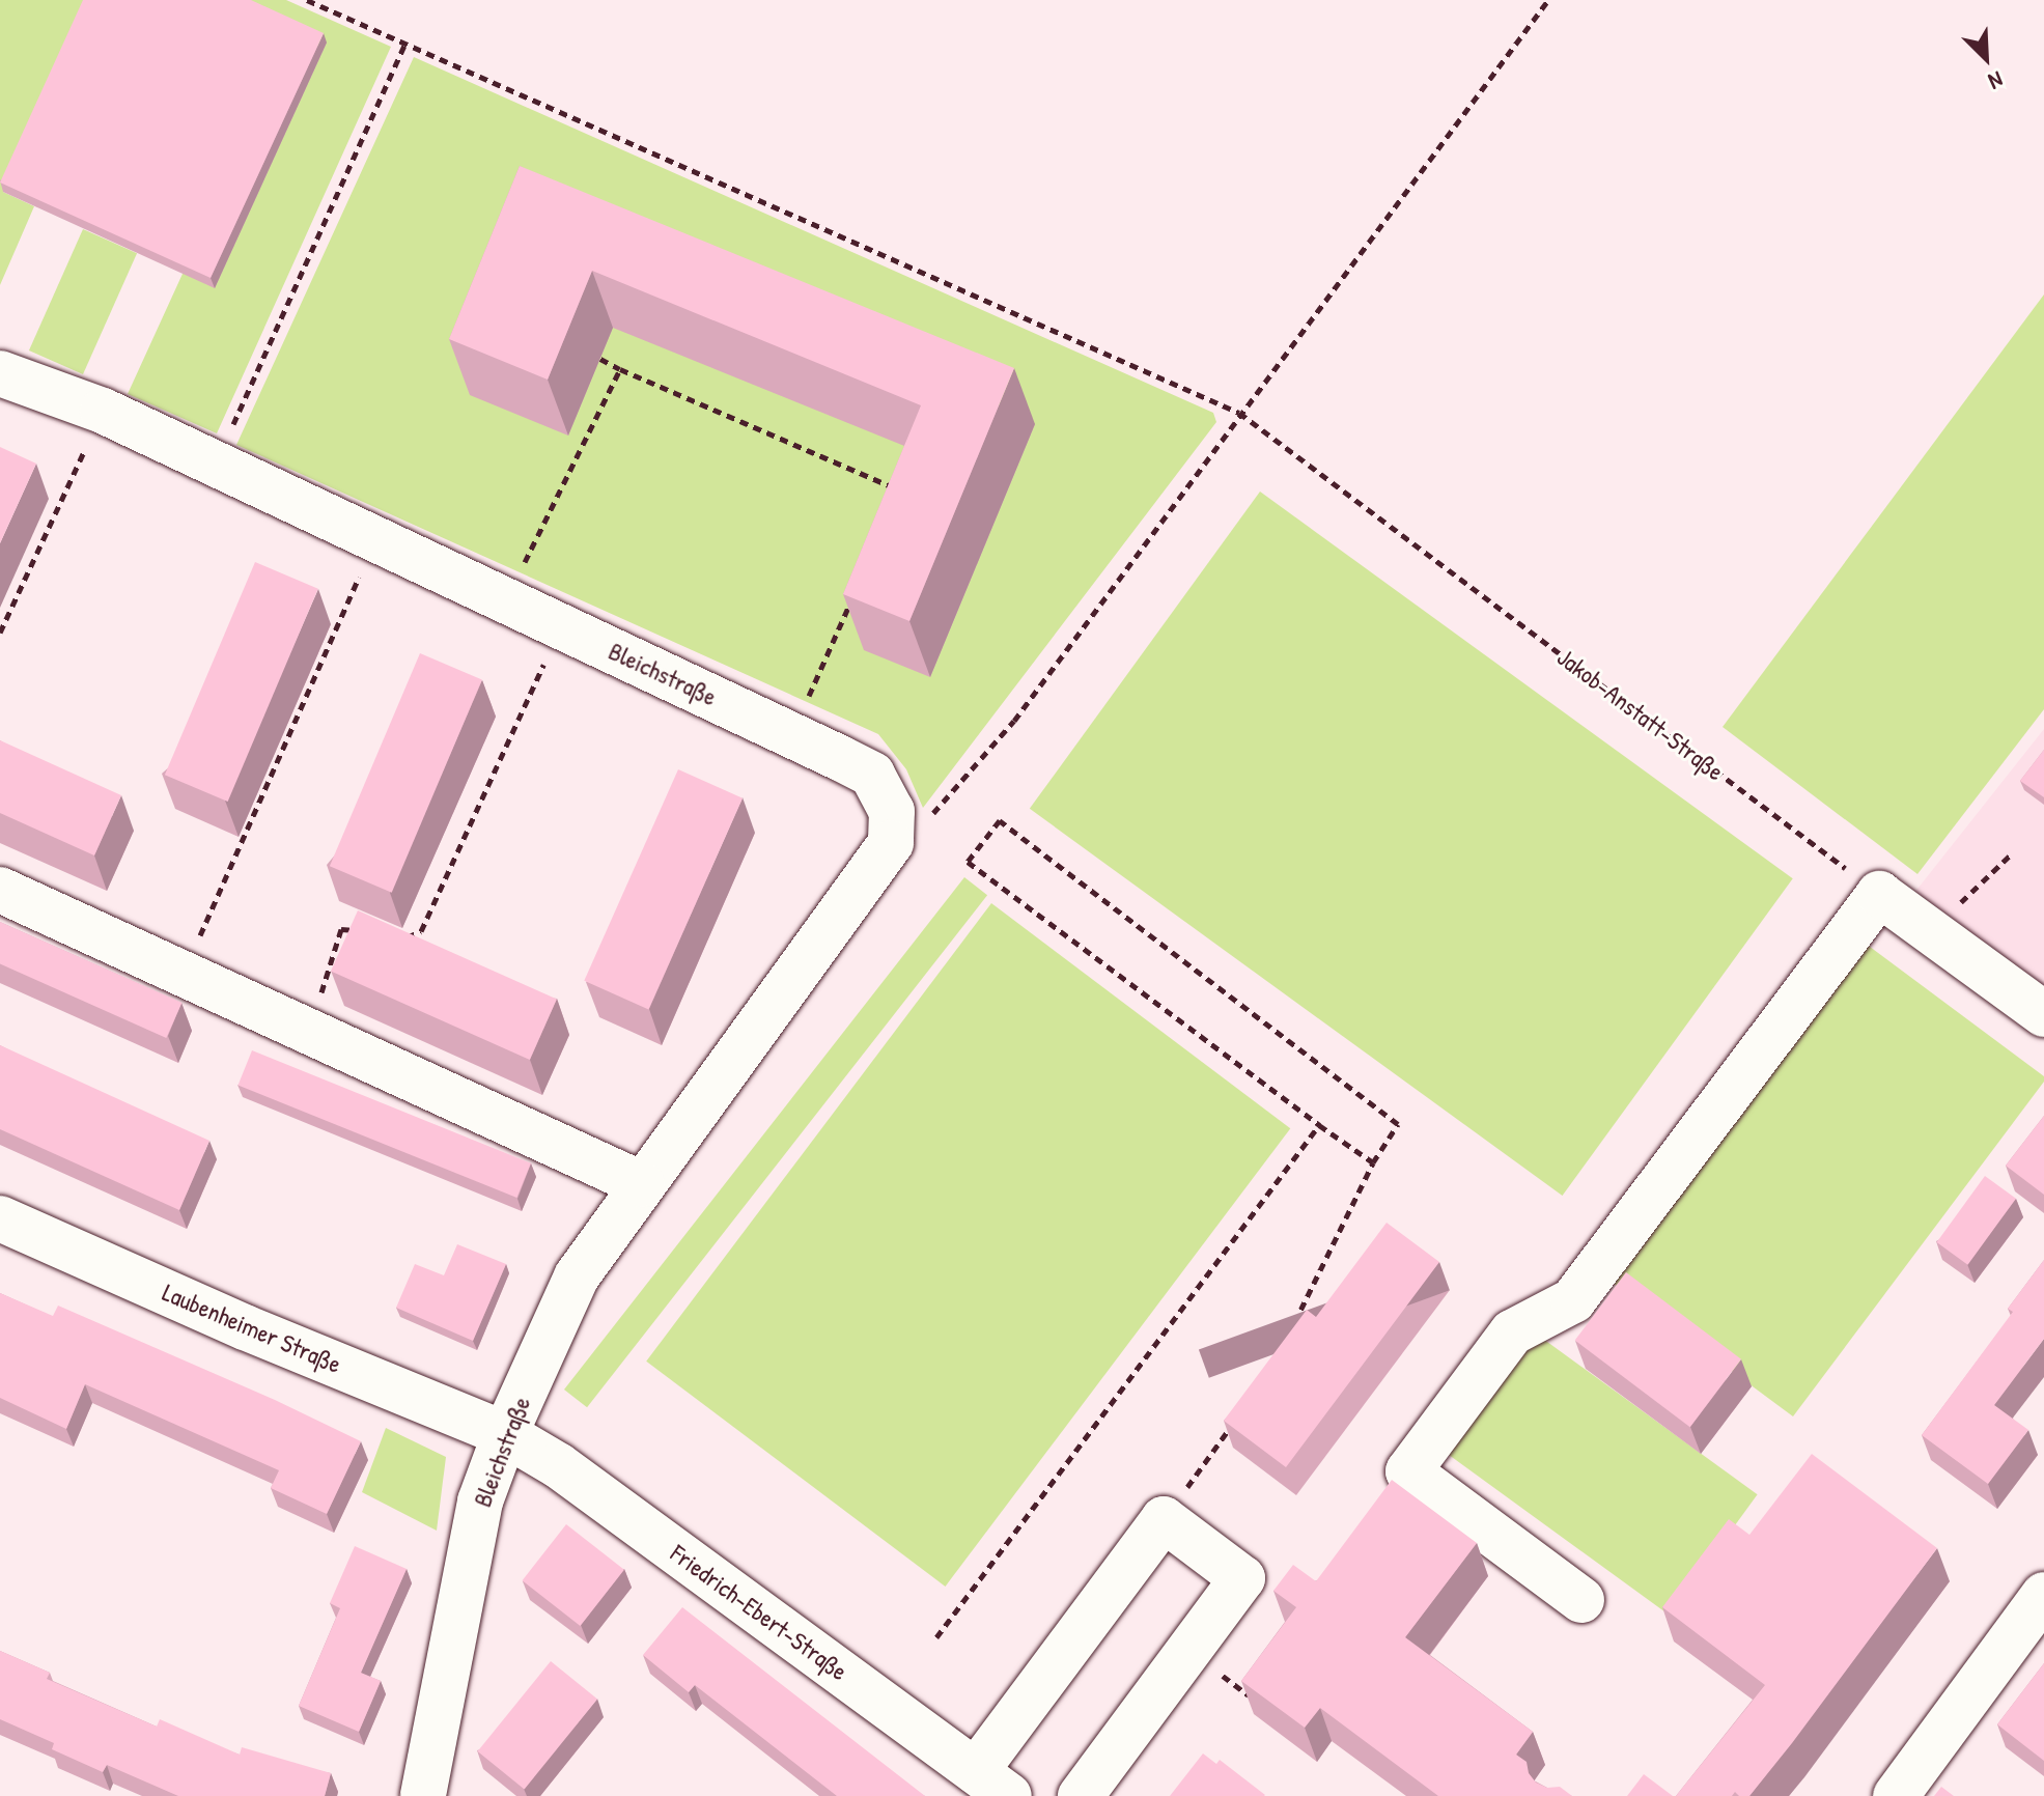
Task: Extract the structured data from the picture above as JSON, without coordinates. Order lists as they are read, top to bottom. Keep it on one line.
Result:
{"streets":{"street":["Bleichstraße","Laubenheimer Straße","Friedrich-Ebert-Straße"],"path":["Jakob-Anstatt-Straße"]},"crossings":[["Bleichstraße","Laubenheimer Straße"],["Bleichstraße","Friedrich-Ebert-Straße"],["Laubenheimer Straße","Friedrich-Ebert-Straße"]],"north":"bottom right"}
